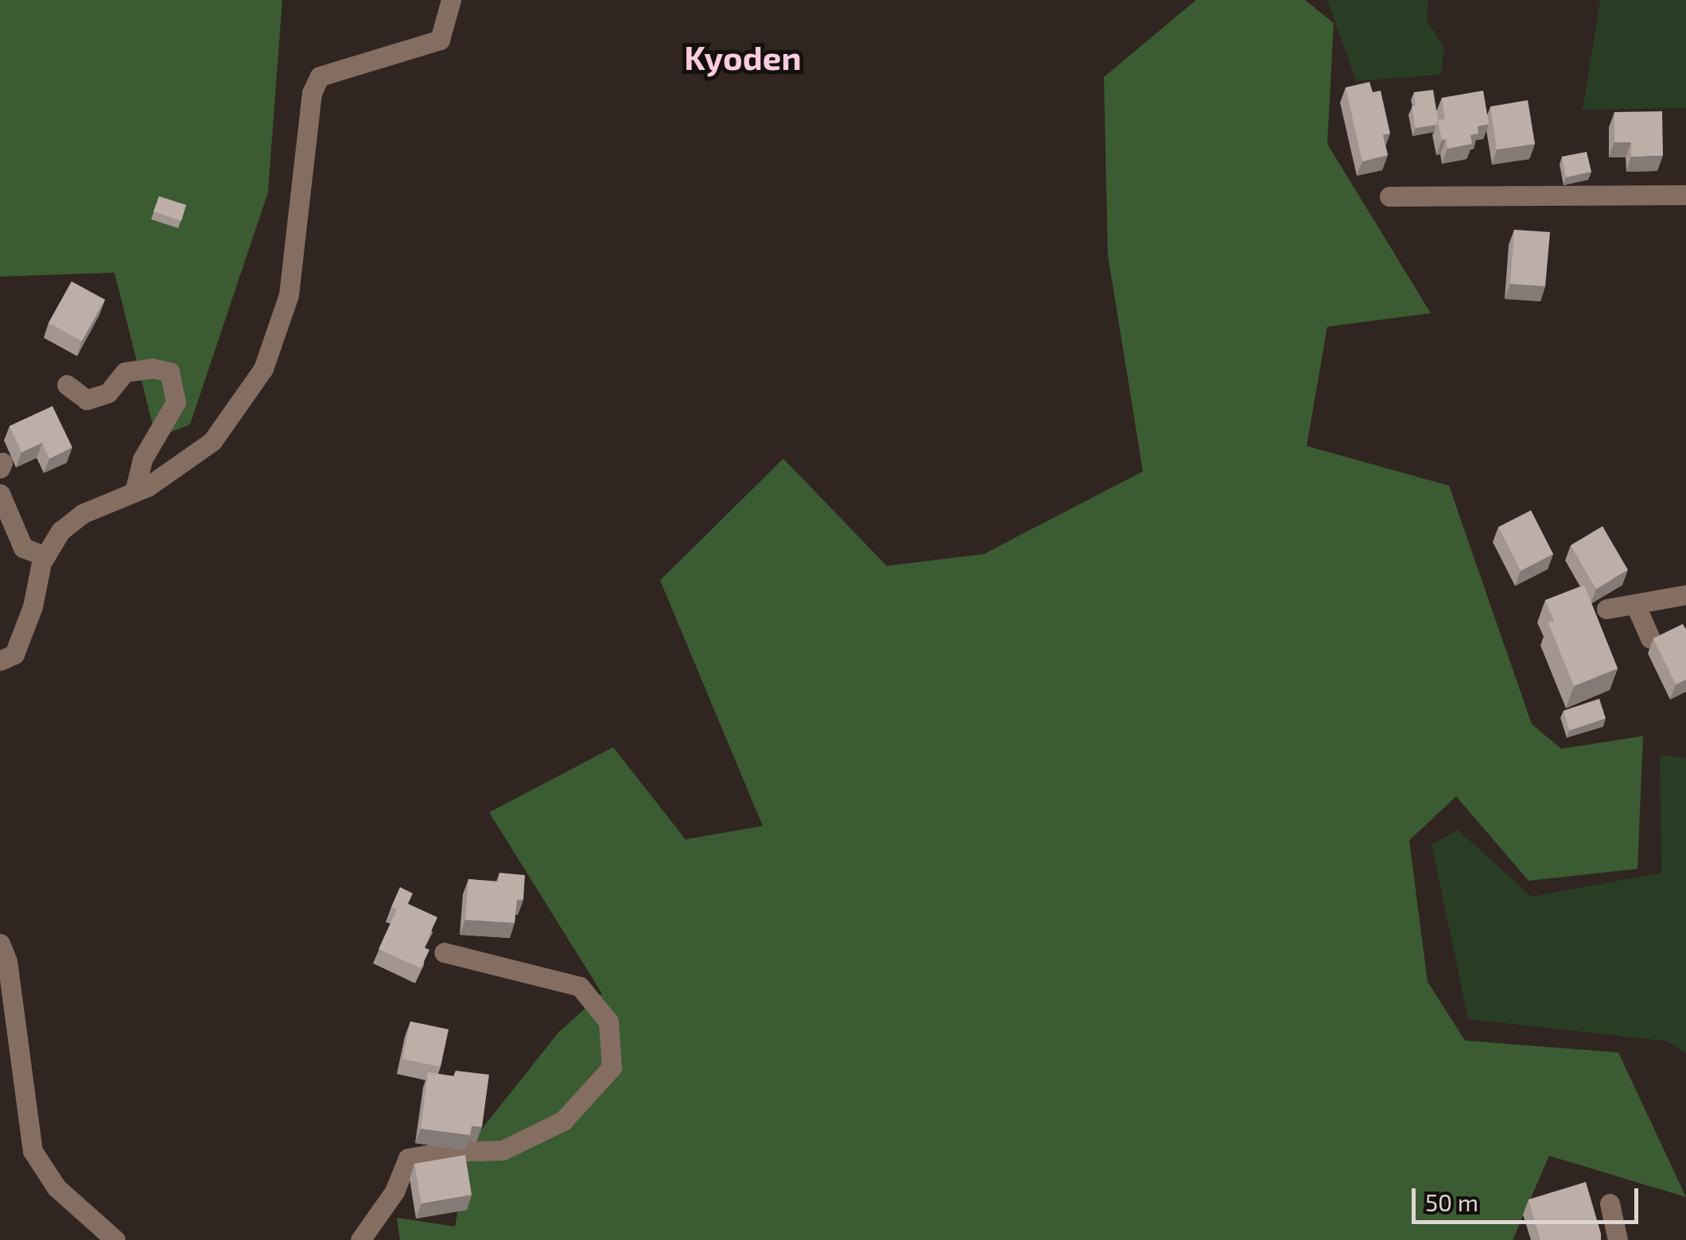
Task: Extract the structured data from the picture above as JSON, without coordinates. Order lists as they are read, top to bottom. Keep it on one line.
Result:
{"districts":["Kyoden"],"scale_bar":"50 m"}
